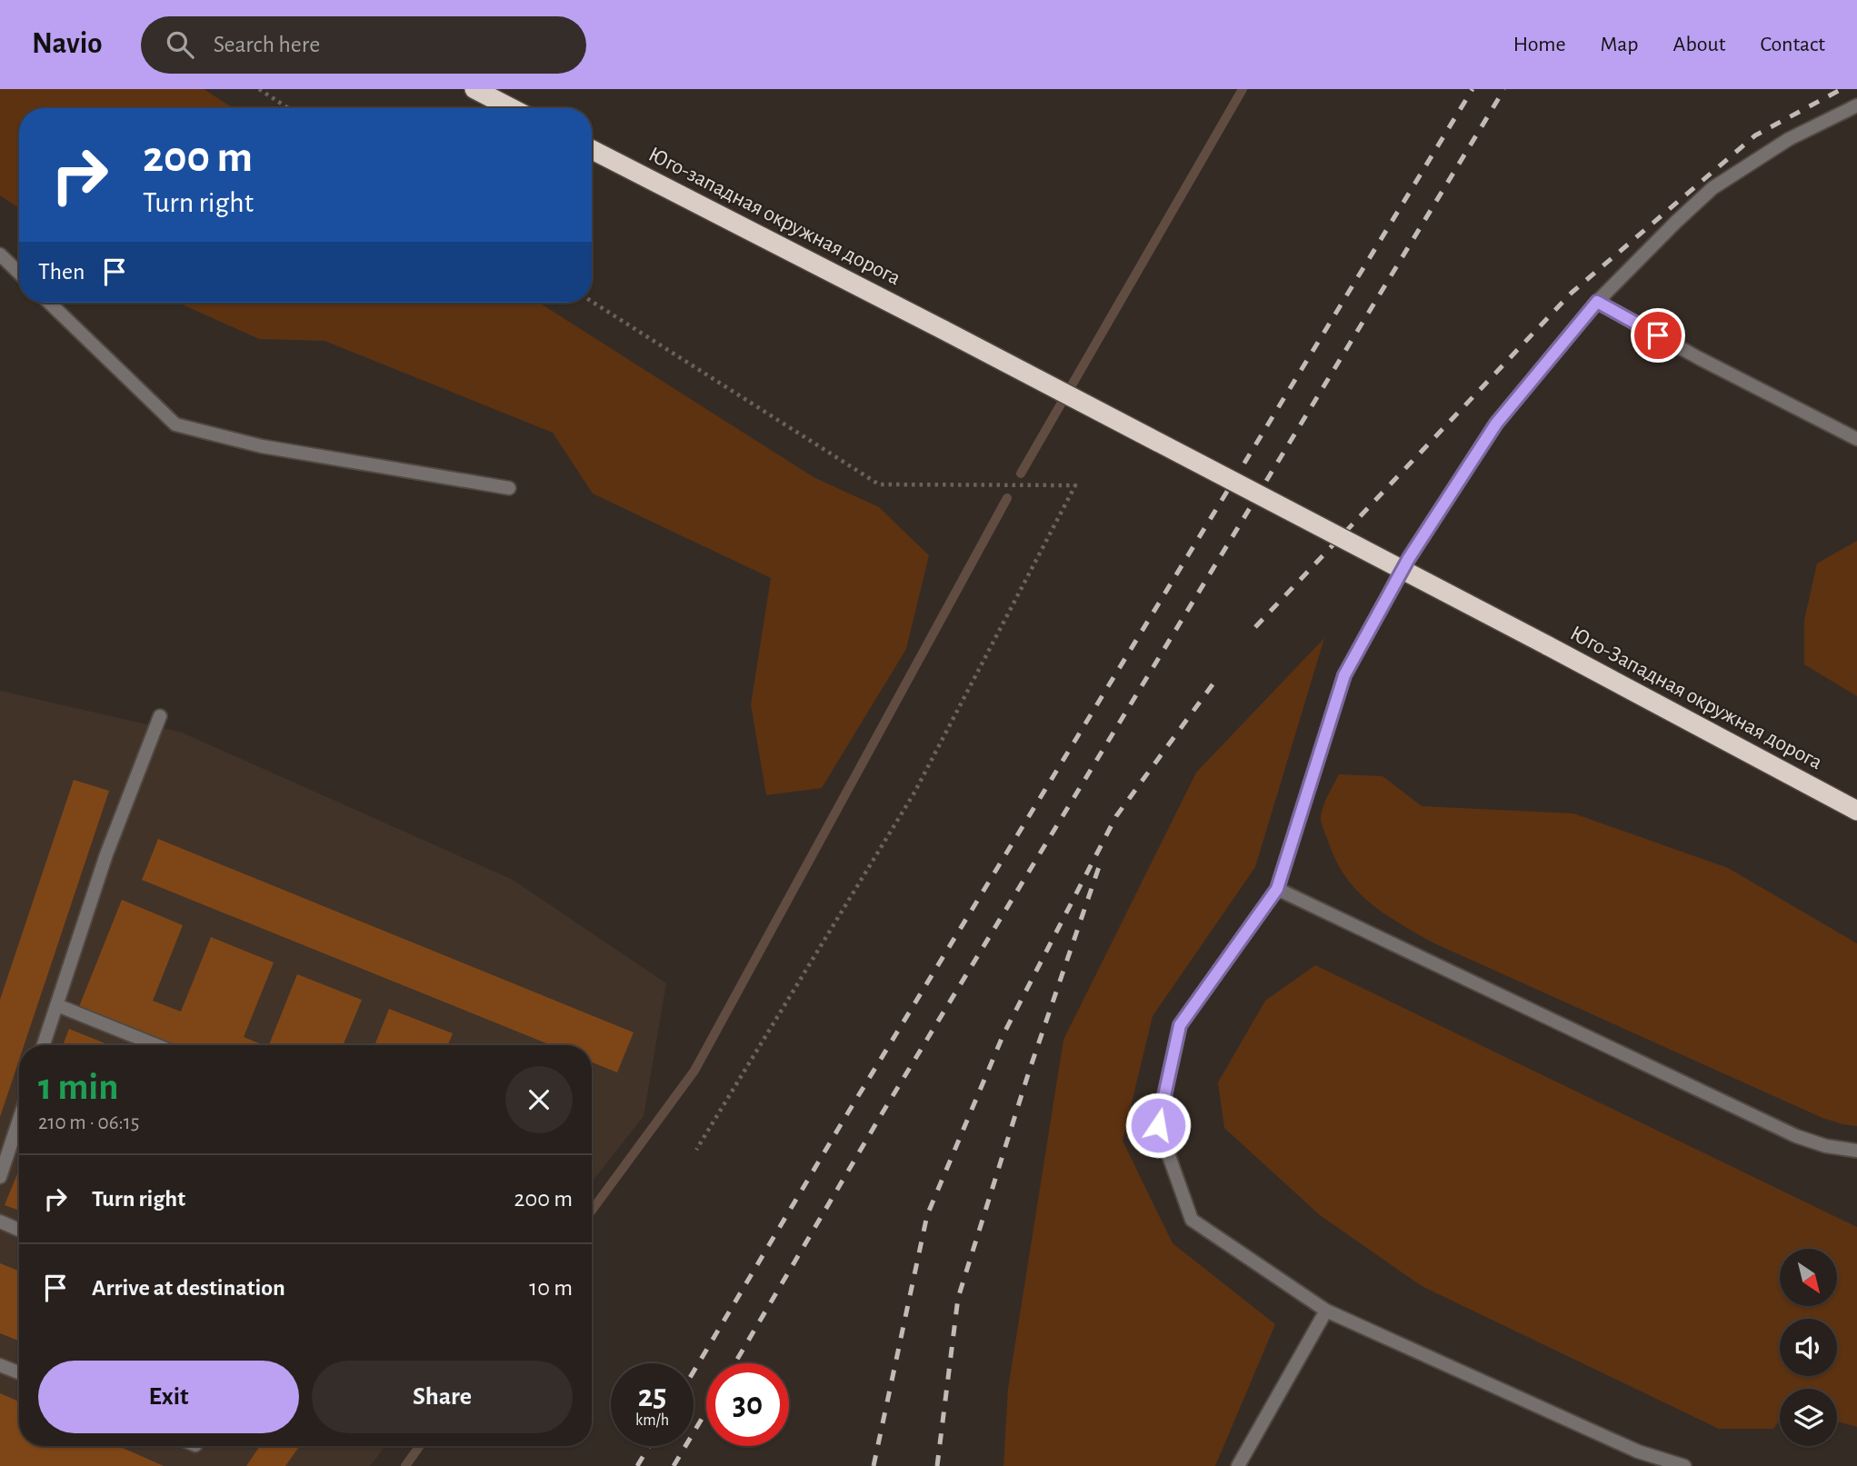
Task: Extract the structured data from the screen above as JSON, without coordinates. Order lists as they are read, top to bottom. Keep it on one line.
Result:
{"streets":{"highway":["Юго-западная окружная дорога","Юго-Западная окружная дорога"]},"crossings":[["Юго-западная окружная дорога","Юго-Западная окружная дорога"]],"north":"bottom right","page":{"header":"Navio","search":"Search here","nav":["Home","Map","About","Contact"],"turn":["200 m","Turn right"],"then":"Then","heading":["1 min","210 m · 06:15"],"list":[{"name":"Turn right","value":"200 m"},{"name":"Arrive at destination","value":"10 m"}],"buttons":["Exit","Share"],"speed":"25 km/h","limit":"30"}}
